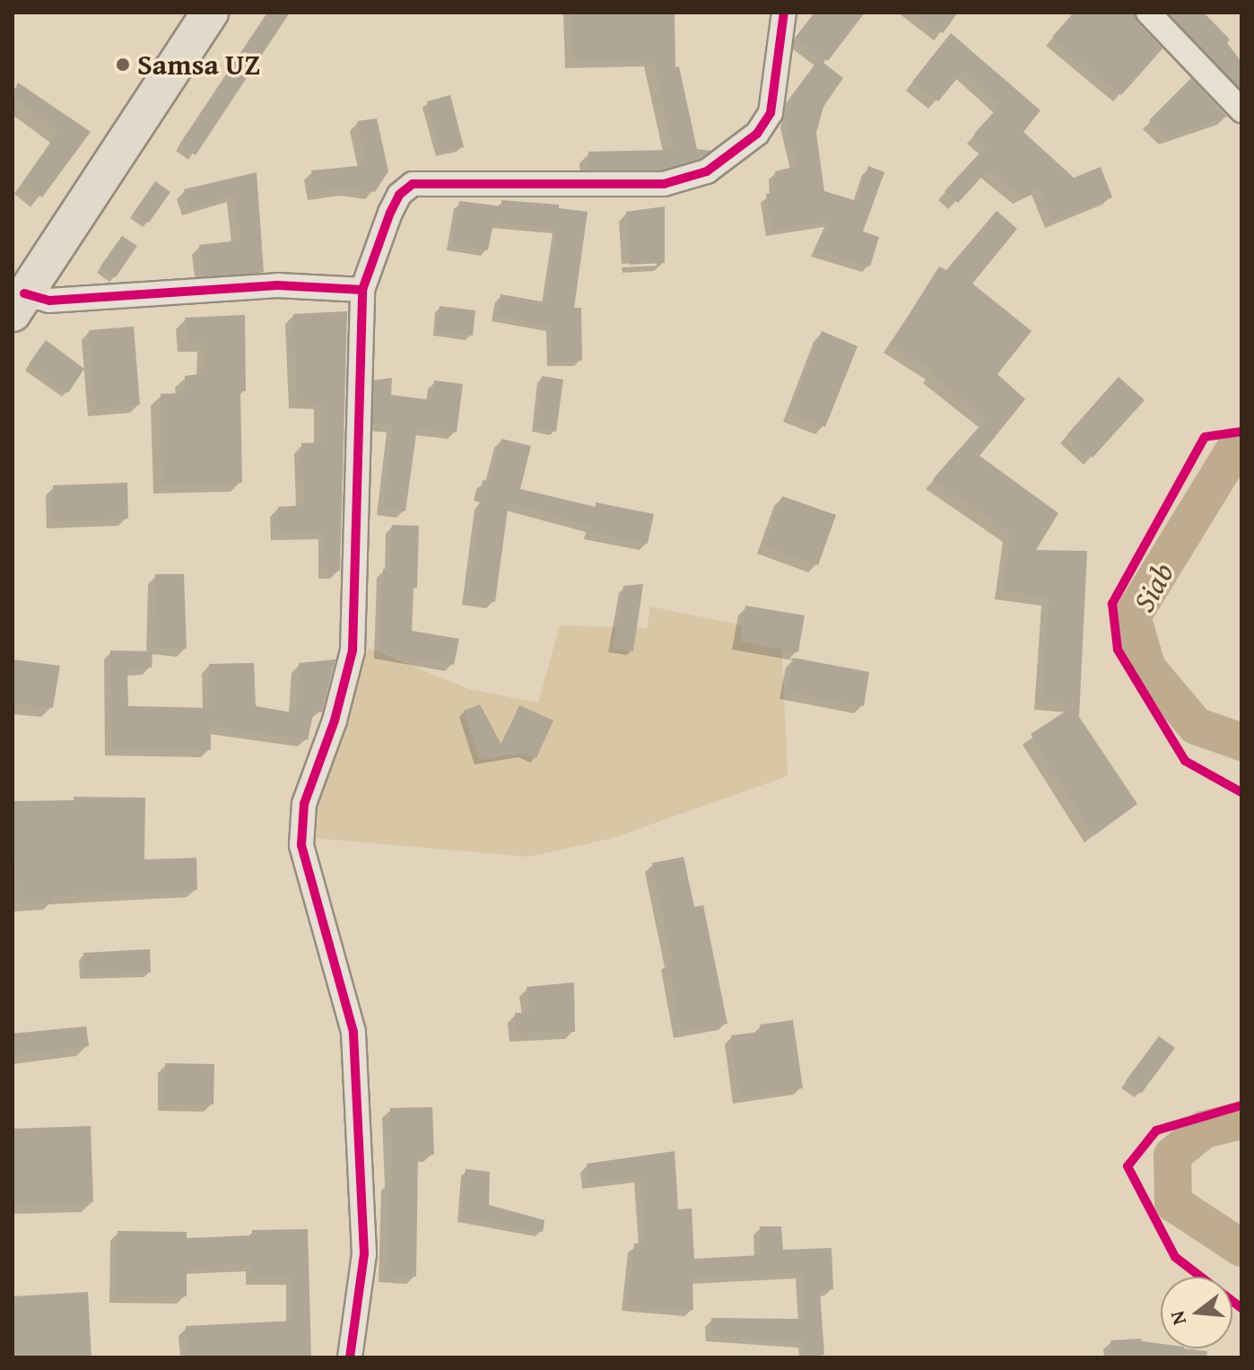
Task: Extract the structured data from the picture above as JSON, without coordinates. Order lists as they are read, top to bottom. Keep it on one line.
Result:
{"water":["Siab"],"places":["Samsa UZ"],"north":"left"}
